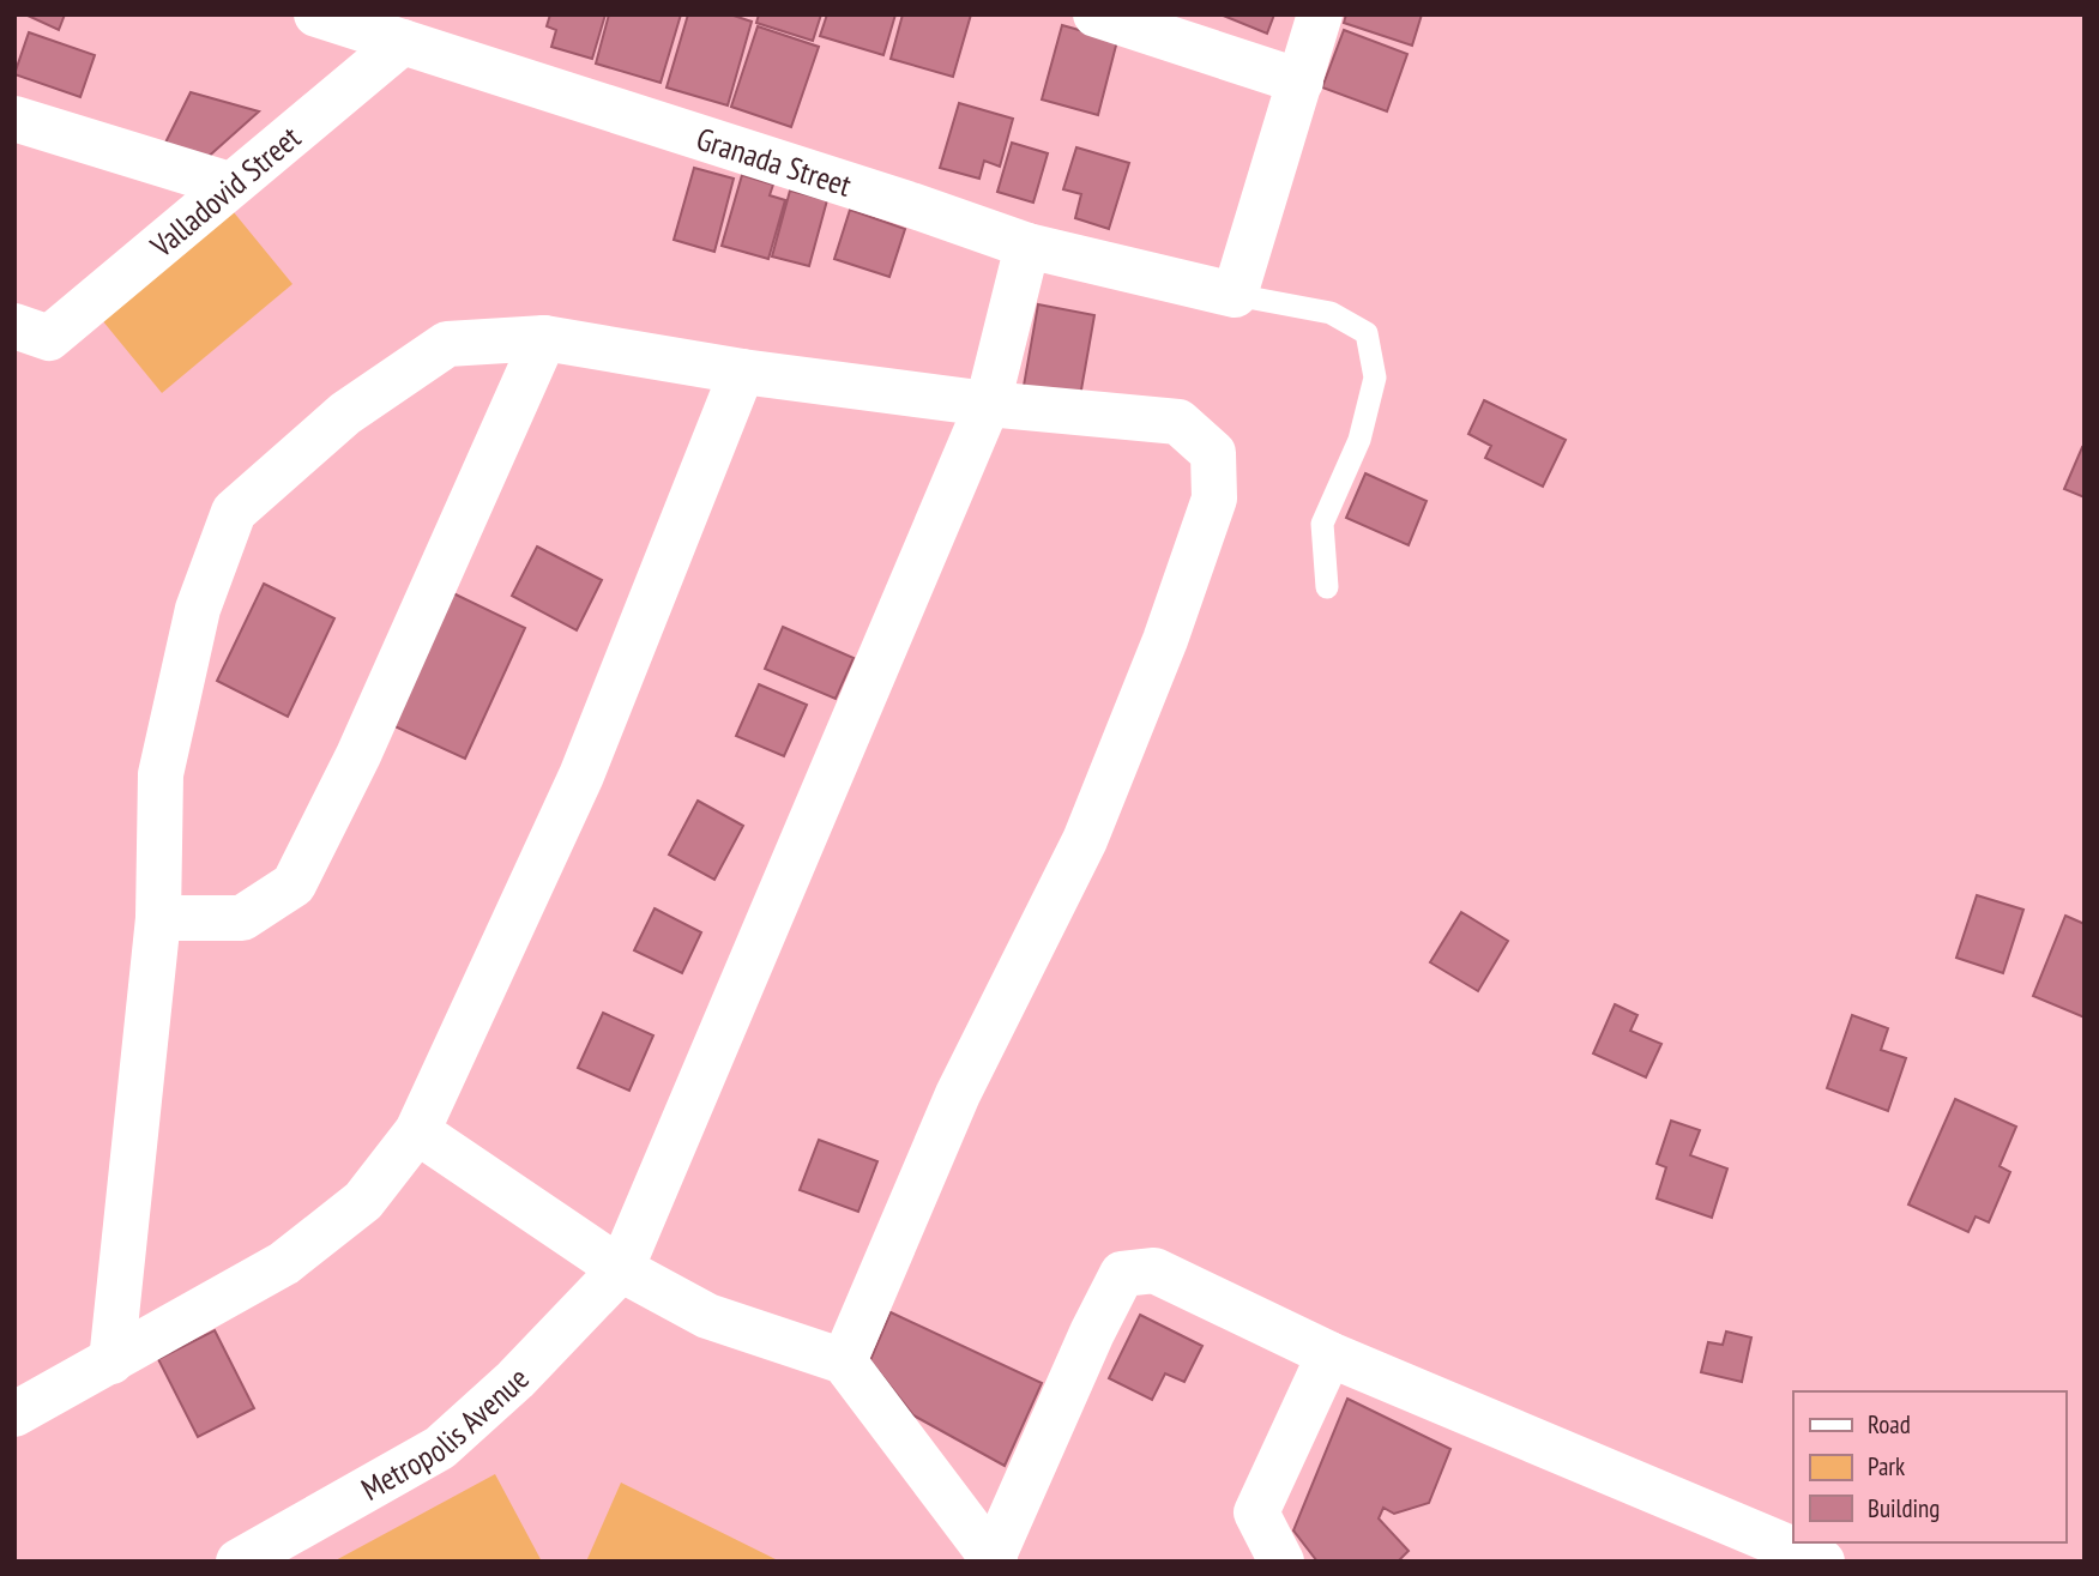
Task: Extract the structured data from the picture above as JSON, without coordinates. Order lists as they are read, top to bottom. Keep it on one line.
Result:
{"streets":{"street":["Granada Street","Valladovid Street","Metropolis Avenue"]},"crossings":[["Granada Street","Valladovid Street"]],"legend":["Road","Park","Building"]}
